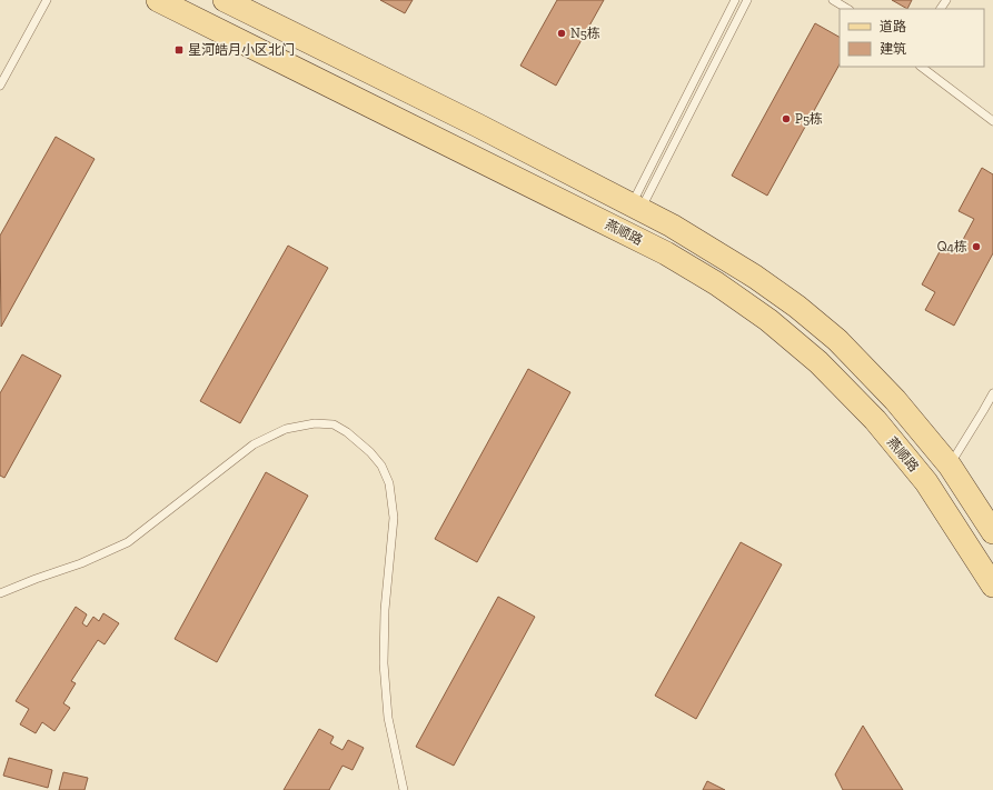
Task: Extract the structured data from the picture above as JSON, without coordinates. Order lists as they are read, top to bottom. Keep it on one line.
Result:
{"streets":{"main road":["燕顺路"]},"places":{"other":["N5栋","P5栋","Q4栋"],"transit":["星河皓月小区北门"]},"legend":["道路","建筑"]}
